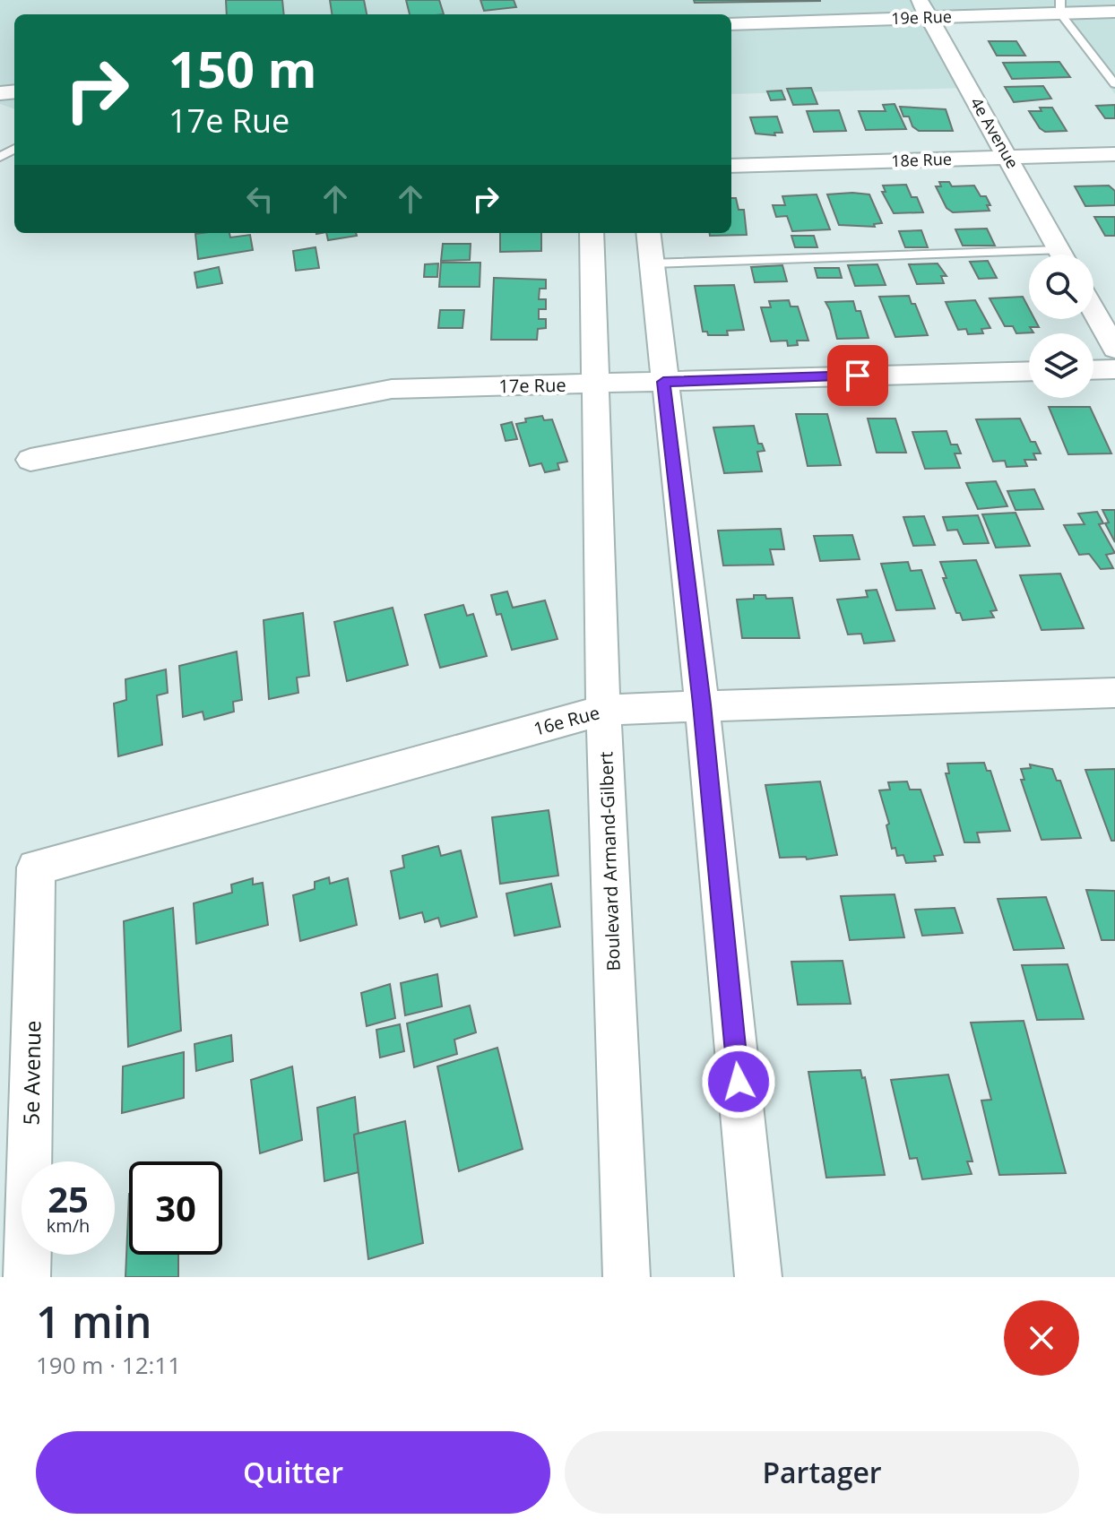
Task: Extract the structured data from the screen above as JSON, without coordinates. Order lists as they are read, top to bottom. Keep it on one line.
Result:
{"streets":{"street":["19e Rue","4e Avenue","18e Rue","17e Rue","16e Rue","Boulevard Armand-Gilbert","5e Avenue"]},"crossings":[["19e Rue","4e Avenue"],["4e Avenue","18e Rue"],["17e Rue","Boulevard Armand-Gilbert"],["16e Rue","Boulevard Armand-Gilbert"],["16e Rue","5e Avenue"]],"page":{"turn":["150 m","17e Rue"],"speed":"25 km/h","limit":"30","heading":["1 min","190 m · 12:11"],"buttons":["Quitter","Partager"]}}
